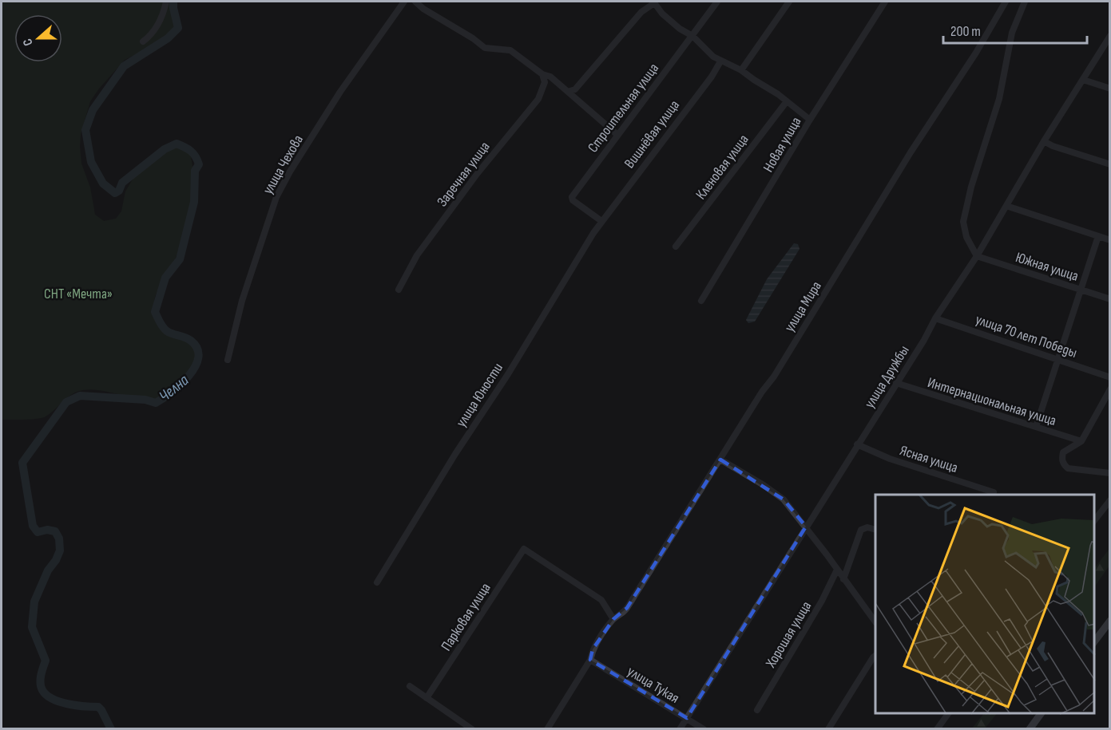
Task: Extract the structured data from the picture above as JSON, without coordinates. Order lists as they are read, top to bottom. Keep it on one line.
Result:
{"streets":{"street":["Строительная улица","Вишнёвая улица","Новая улица","улица Чехова","Кленовая улица","Заречная улица","Южная улица","улица Мира","улица 70 лет Победы","улица Дружбы","улица Юности","Интернациональная улица","Ясная улица","Парковая улица","Хорошая улица","улица Тукая"]},"crossings":[["Строительная улица","Вишнёвая улица"],["Строительная улица","улица Юности"],["Вишнёвая улица","улица Юности"],["Южная улица","улица Дружбы"],["улица Мира","Парковая улица"],["улица Мира","улица Тукая"],["улица 70 лет Победы","улица Дружбы"],["улица Дружбы","Интернациональная улица"],["улица Дружбы","Ясная улица"],["улица Дружбы","улица Тукая"]],"water":["Челна"],"parks":["СНТ «Мечта»"],"scale_bar":"200 m","north":"left"}
